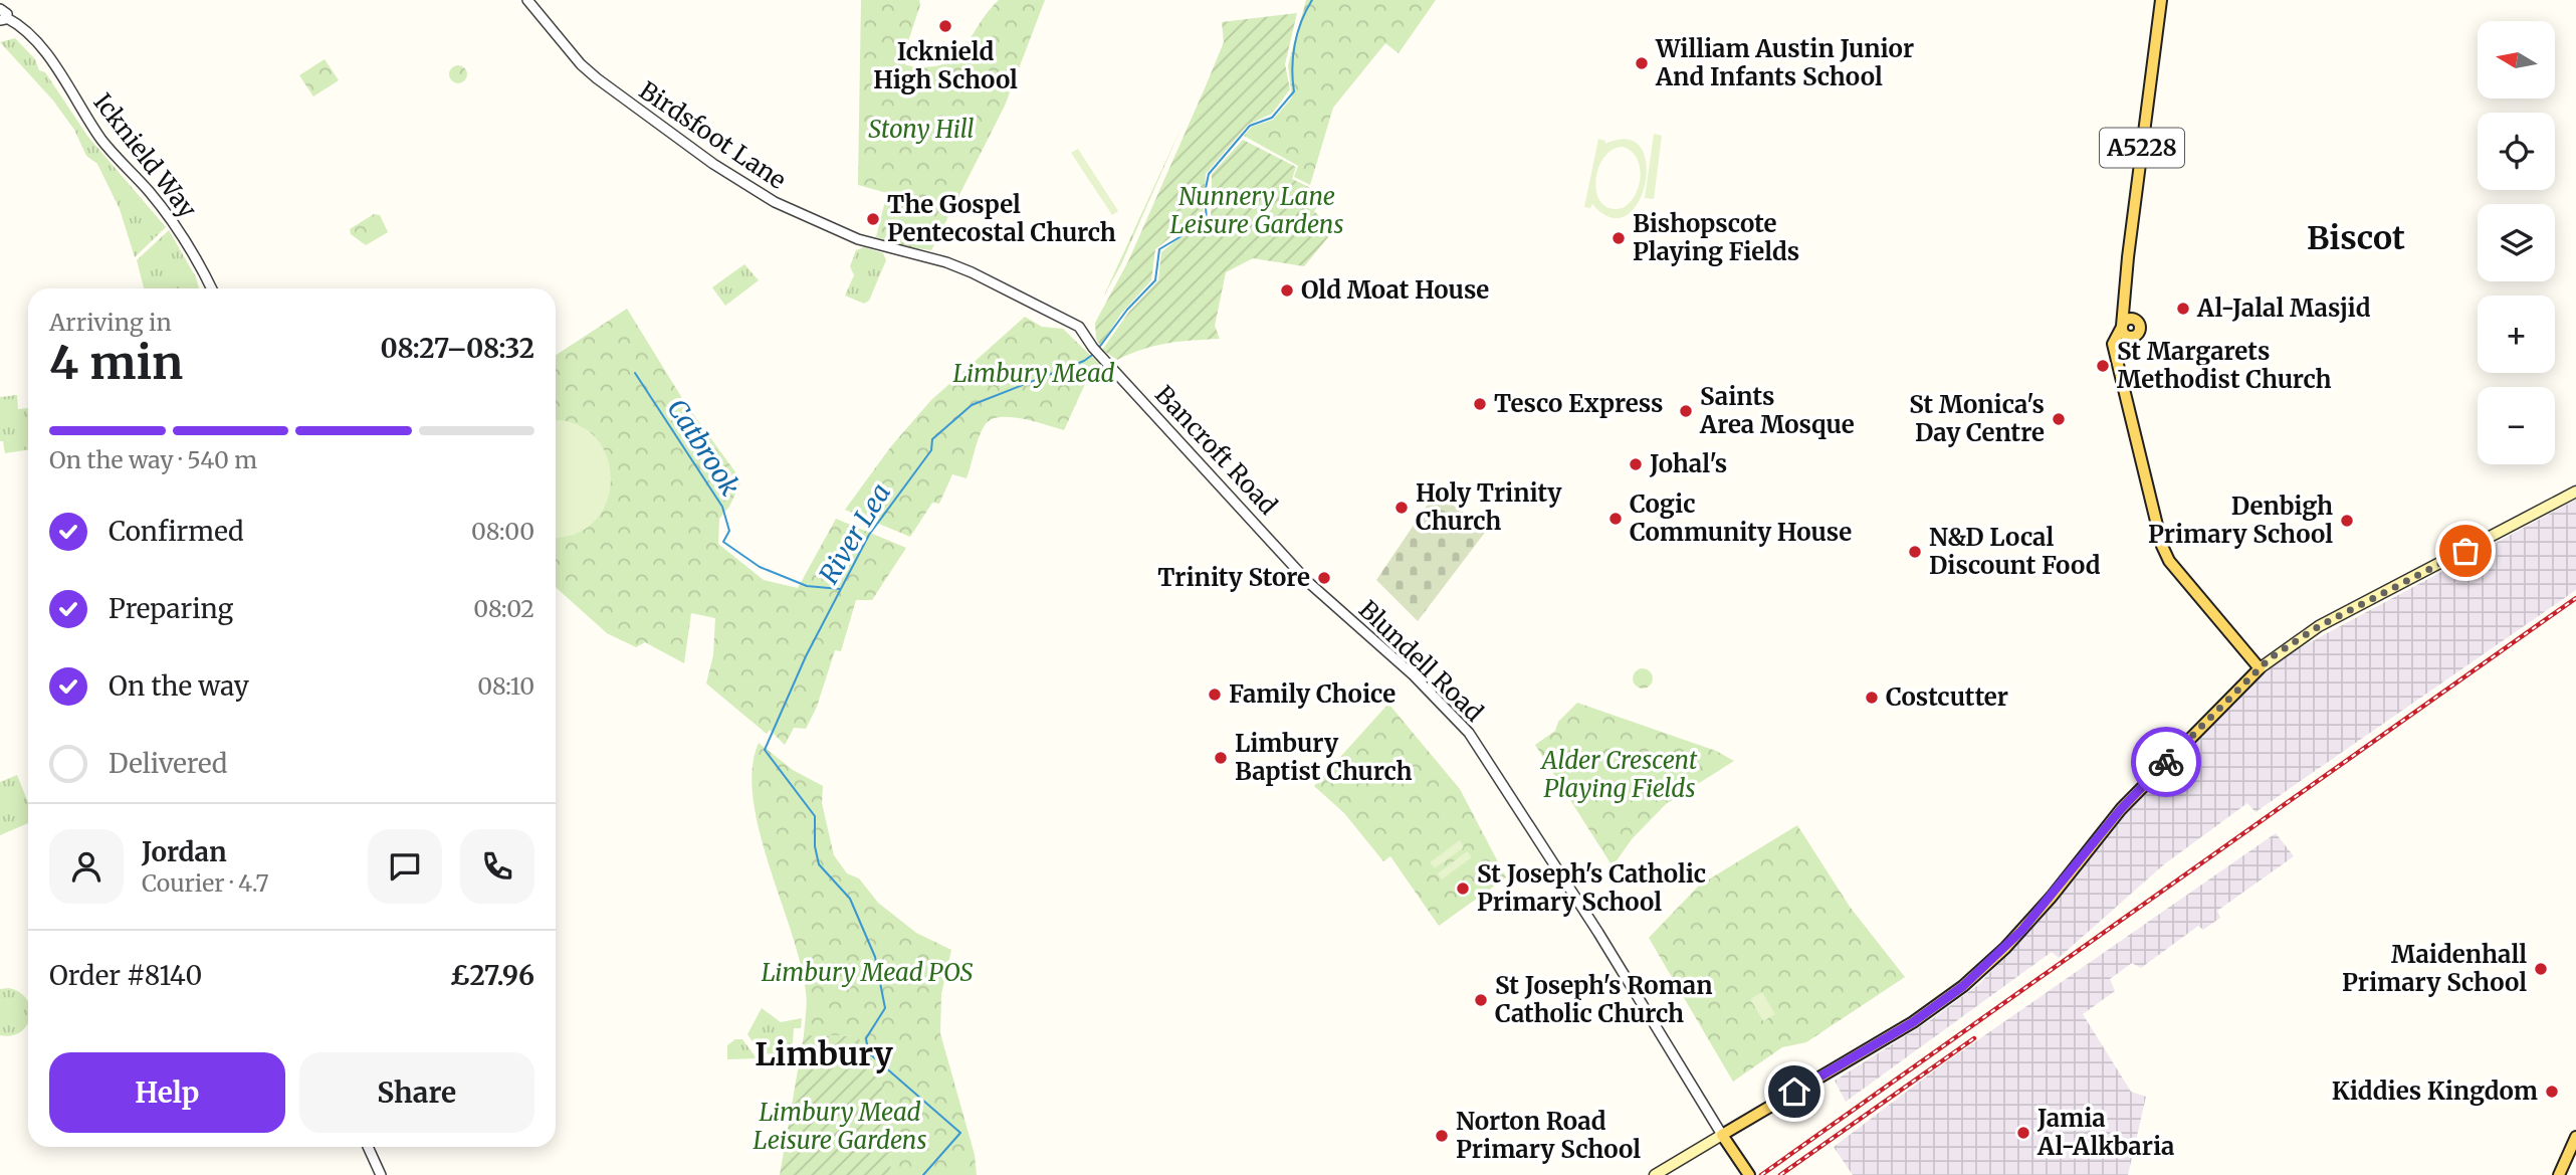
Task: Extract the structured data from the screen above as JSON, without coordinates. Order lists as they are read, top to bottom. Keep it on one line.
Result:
{"streets":{"main road":["A5228"],"street":["Birdsfoot Lane","Icknield Way","Bancroft Road","Blundell Road"]},"crossings":[["Birdsfoot Lane","Bancroft Road"],["Bancroft Road","Blundell Road"]],"districts":["Biscot","Limbury"],"water":["Catbrook","River Lea"],"parks":["Stony Hill","Nunnery Lane Leisure Gardens","Limbury Mead","Alder Crescent Playing Fields","Limbury Mead POS","Limbury Mead Leisure Gardens"],"places":["Icknield High School","William Austin Junior And Infants School","The Gospel Pentecostal Church","Bishopscote Playing Fields","Old Moat House","Al-Jalal Masjid","St Margarets Methodist Church","Tesco Express","Saints Area Mosque","St Monica's Day Centre","Johal's","Holy Trinity Church","Cogic Community House","Denbigh Primary School","N&D Local Discount Food","Trinity Store","Family Choice","Costcutter","Limbury Baptist Church","St Joseph's Catholic Primary School","Maidenhall Primary School","St Joseph's Roman Catholic Church","Kiddies Kingdom","Jamia Al-Alkbaria","Norton Road Primary School"],"north":"left","page":{"map_buttons":["+","−"],"heading":["4 min","Arriving in","08:27–08:32"],"panel":["Jordan","Courier · 4.7","Order #8140","£27.96"],"bar":"On the way · 540 m","list":[["Confirmed","08:00"],["Preparing","08:02"],["On the way","08:10"],"Delivered"],"buttons":["Help","Share"]}}
